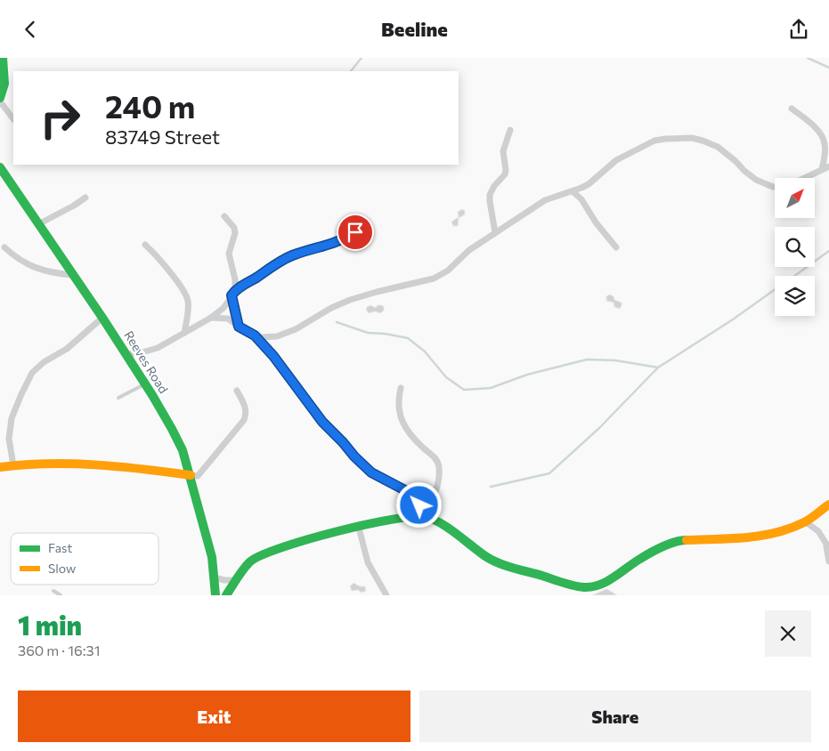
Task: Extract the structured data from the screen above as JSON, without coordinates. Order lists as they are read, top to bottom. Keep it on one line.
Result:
{"streets":{"street":["Reeves Road"]},"legend":["Fast","Slow"],"north":"top right","page":{"header":"Beeline","turn":["240 m","83749 Street"],"heading":["1 min","360 m · 16:31"],"buttons":["Exit","Share"]}}
